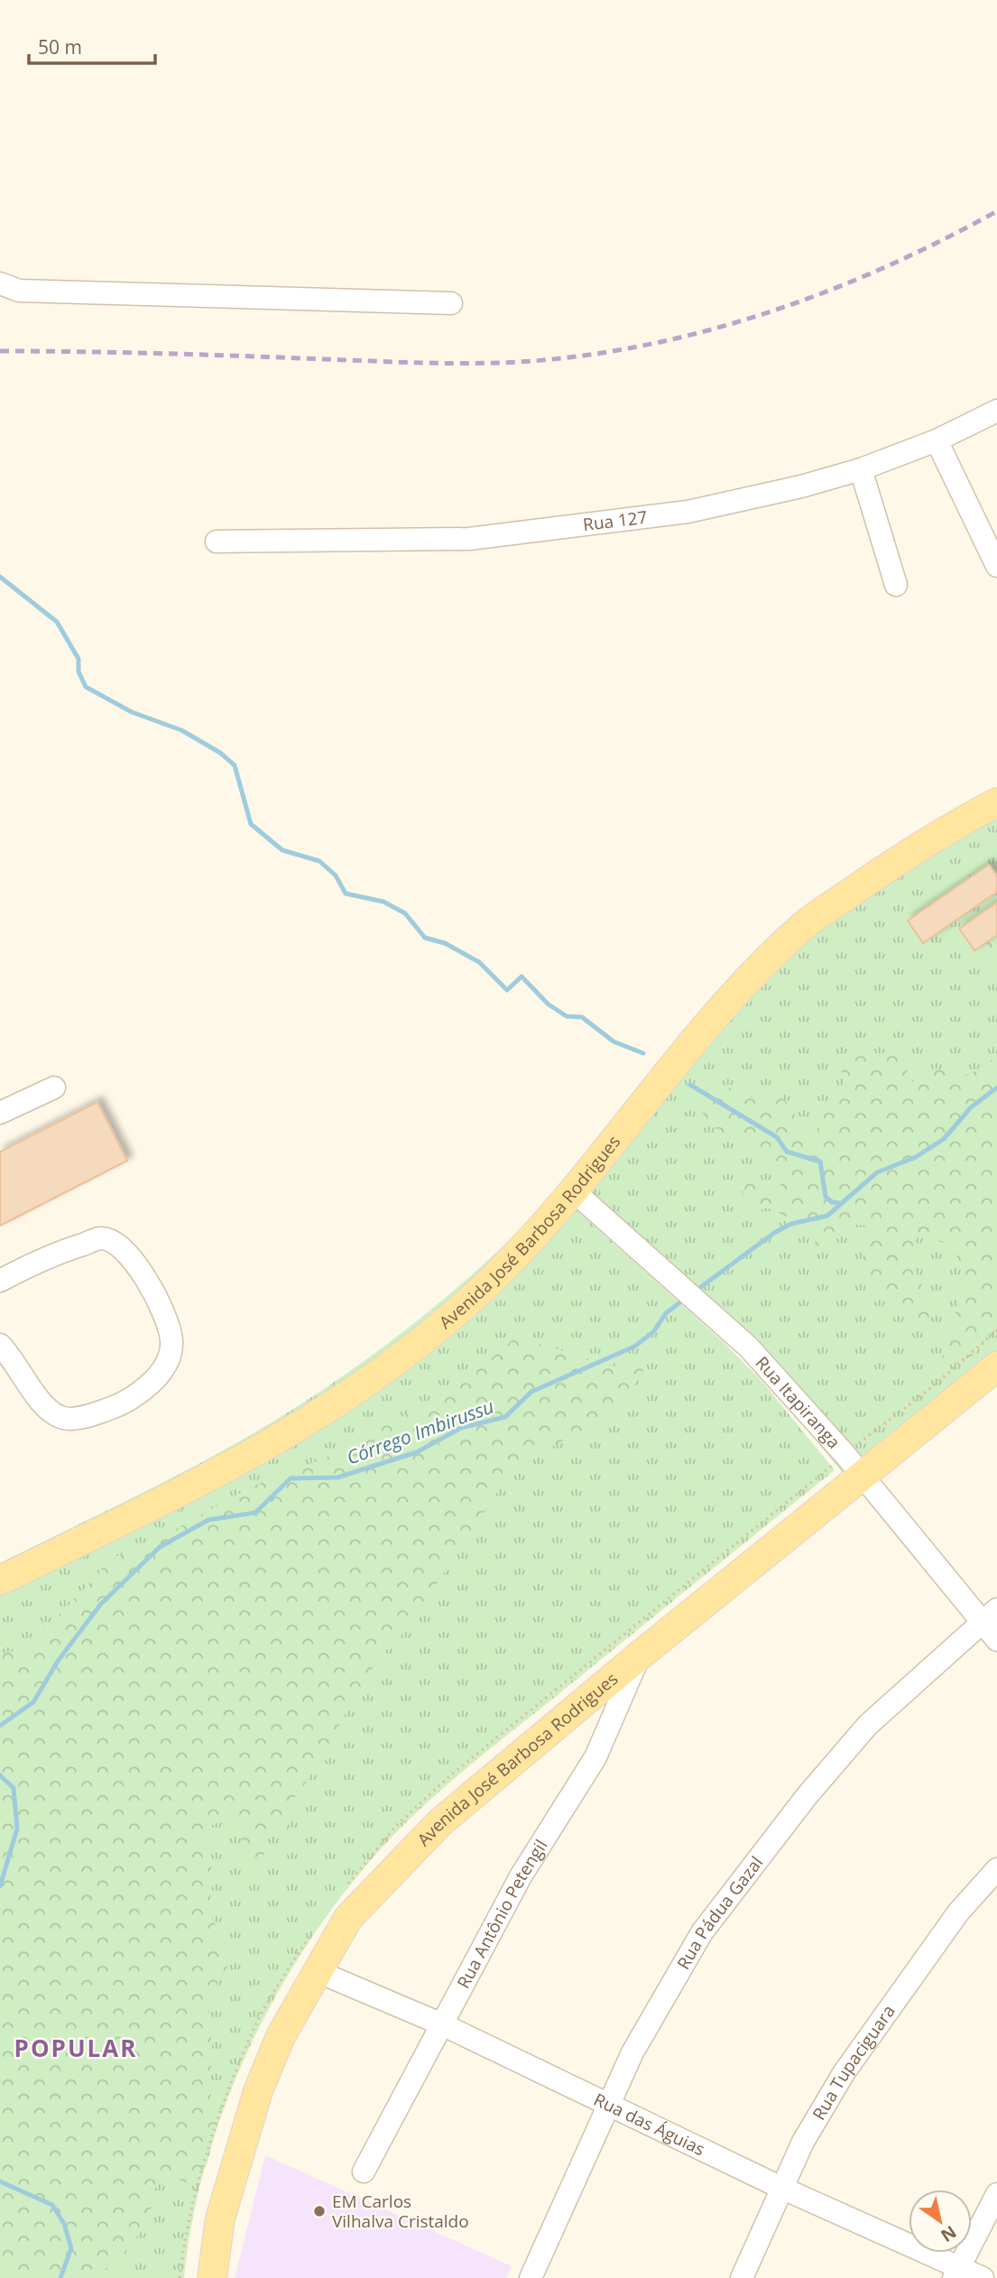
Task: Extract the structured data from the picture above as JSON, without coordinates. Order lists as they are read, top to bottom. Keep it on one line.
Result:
{"streets":{"main road":["Avenida José Barbosa Rodrigues"],"street":["Rua 127","Rua Itapiranga","Rua Pádua Gazal","Rua Antônio Petengil","Rua Tupaciguara","Rua das Águias"]},"crossings":[["Avenida José Barbosa Rodrigues","Rua Itapiranga"],["Avenida José Barbosa Rodrigues","Rua Antônio Petengil"],["Avenida José Barbosa Rodrigues","Rua das Águias"],["Rua Itapiranga","Rua Pádua Gazal"],["Rua Pádua Gazal","Rua das Águias"],["Rua Antônio Petengil","Rua das Águias"],["Rua Tupaciguara","Rua das Águias"]],"districts":["POPULAR"],"water":["Córrego Imbirussu"],"places":["EM Carlos Vilhalva Cristaldo"],"scale_bar":"50 m","north":"bottom right"}
